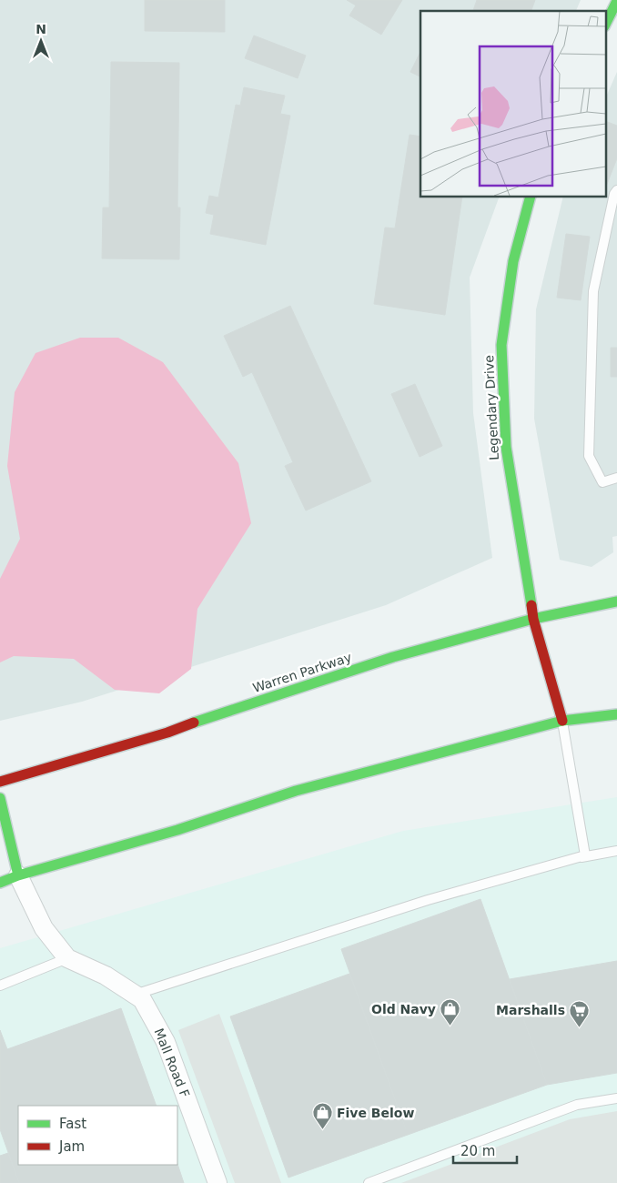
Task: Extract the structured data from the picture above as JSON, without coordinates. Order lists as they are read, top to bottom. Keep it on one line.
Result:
{"streets":{"main road":["Legendary Drive","Warren Parkway"],"street":["Mall Road F"]},"crossings":[["Legendary Drive","Warren Parkway"]],"places":{"shop":["Old Navy","Five Below"],"supermarket":["Marshalls"]},"legend":["Fast","Jam"],"scale_bar":"20 m","north":"top"}
